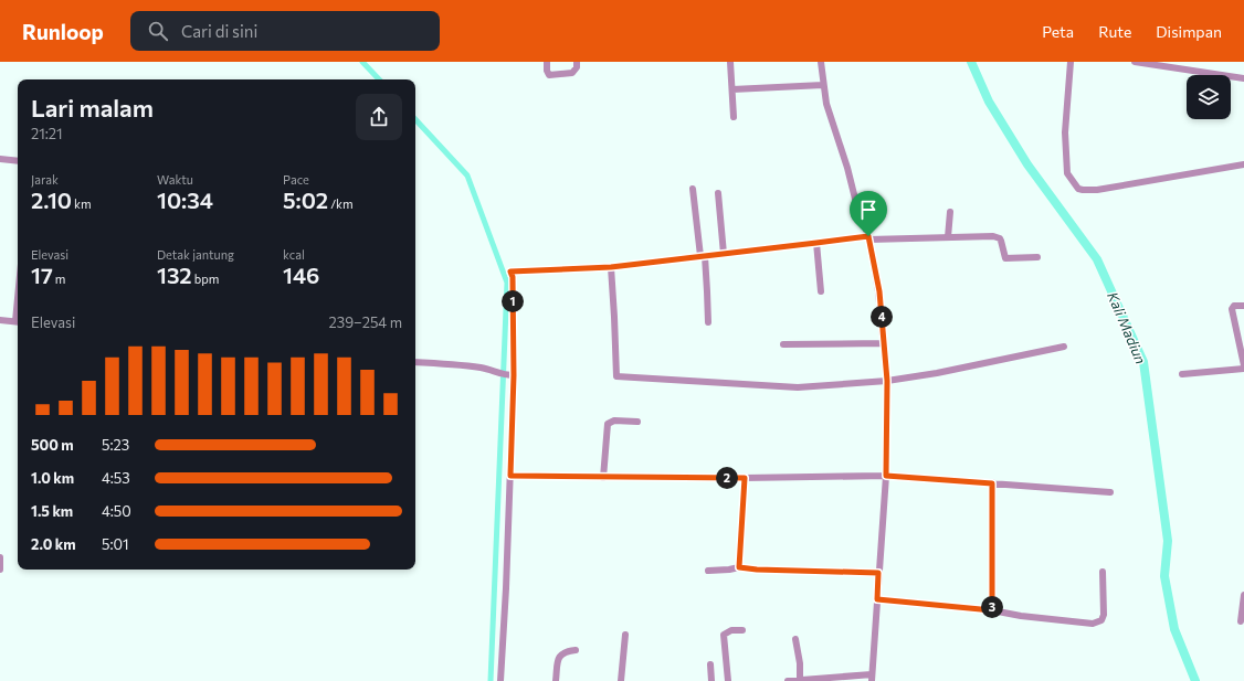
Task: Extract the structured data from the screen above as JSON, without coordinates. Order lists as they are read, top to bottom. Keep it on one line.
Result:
{"water":["Kali Madiun"],"page":{"header":"Runloop","search":"Cari di sini","nav":["Peta","Rute","Disimpan"],"heading":["Lari malam","21:21"],"stats":[["Jarak","2.10 km"],["Waktu","10:34"],["Pace","5:02 /km"],["Elevasi","17 m"],["Detak jantung","132 bpm"],["kcal","146"]],"pins":["1","4","2","3"],"chart":["Elevasi","239–254 m"],"list":[{"name":"500 m","note":"5:23"},{"name":"1.0 km","note":"4:53"},{"name":"1.5 km","note":"4:50"},{"name":"2.0 km","note":"5:01"}]}}
